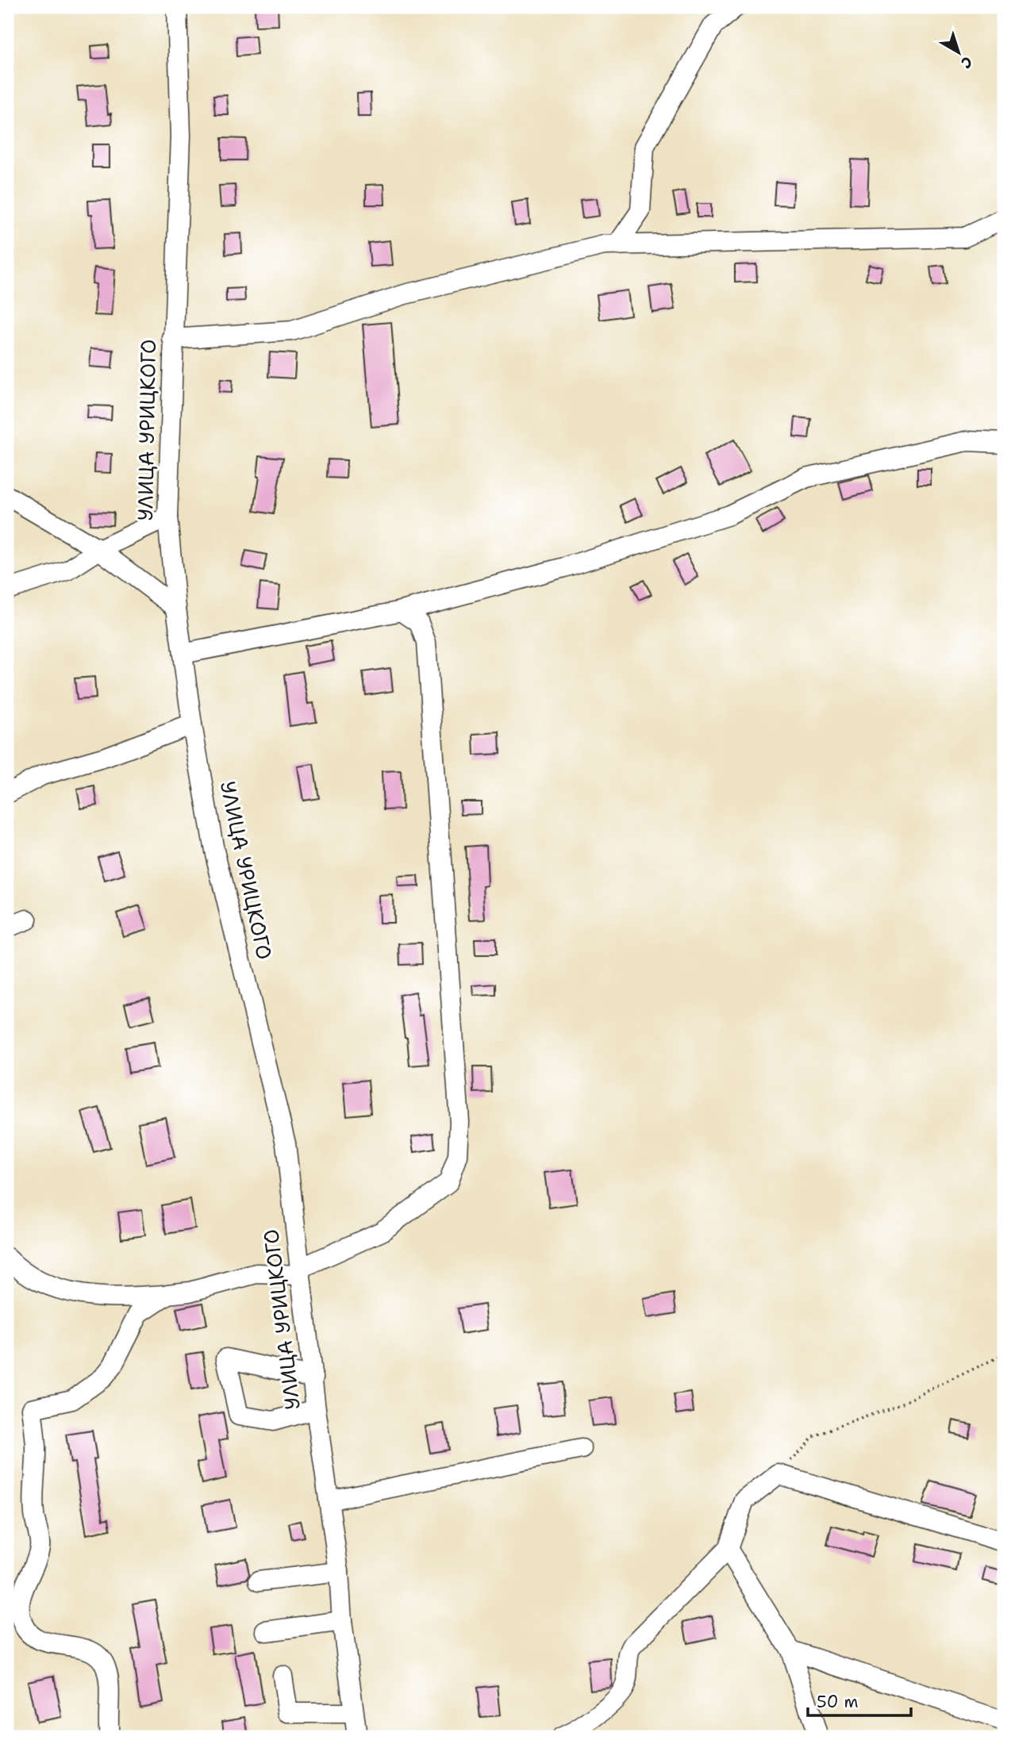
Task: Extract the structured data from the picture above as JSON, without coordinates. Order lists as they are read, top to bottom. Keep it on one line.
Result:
{"streets":{"street":["УЛИЦА УРИЦКОГО"]},"scale_bar":"50 m","north":"bottom right"}
